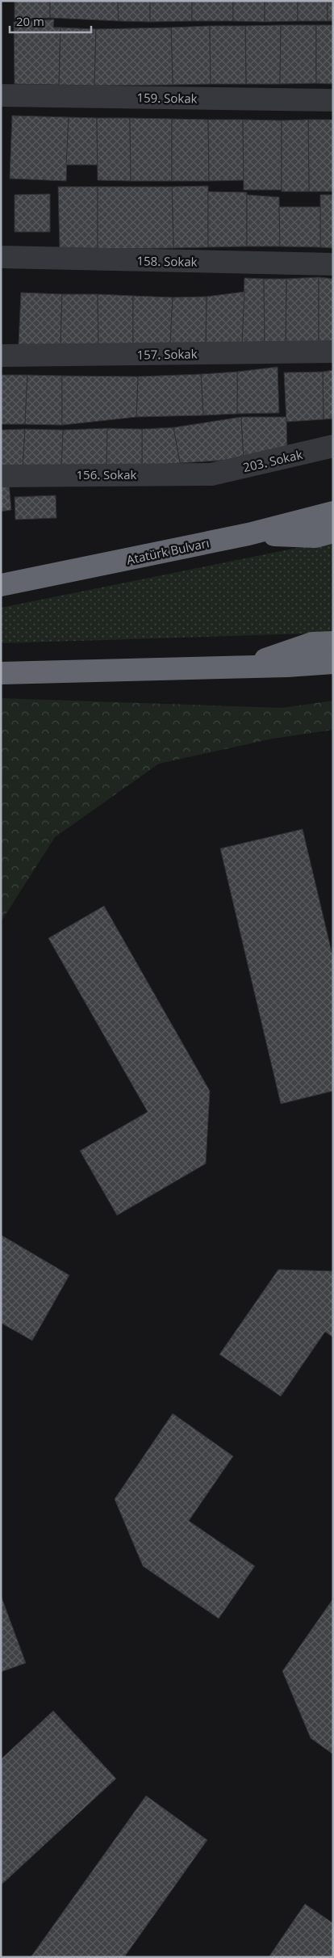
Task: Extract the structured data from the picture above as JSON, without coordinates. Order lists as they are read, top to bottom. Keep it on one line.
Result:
{"streets":{"highway":["Atatürk Bulvarı"],"street":["159. Sokak","158. Sokak","157. Sokak","203. Sokak","156. Sokak"]},"crossings":[["203. Sokak","156. Sokak"]],"scale_bar":"20 m"}
